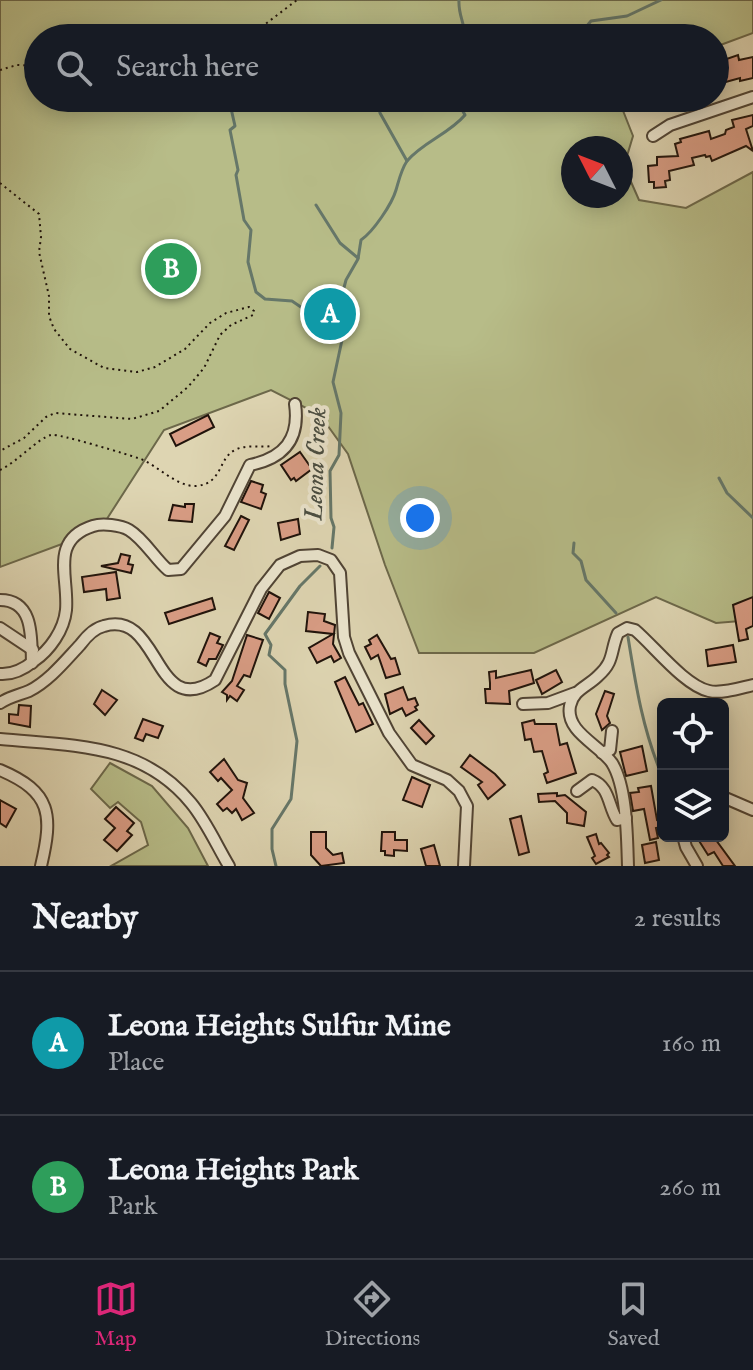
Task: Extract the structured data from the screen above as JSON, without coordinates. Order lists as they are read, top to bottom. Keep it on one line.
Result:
{"water":["Leona Creek"],"north":"top left","page":{"search":"Search here","pins":["B","A"],"heading":["Nearby","2 results"],"list":[{"mark":"A","name":"Leona Heights Sulfur Mine","note":"Place","value":"160 m"},{"mark":"B","name":"Leona Heights Park","note":"Park","value":"260 m"}],"nav":["Map","Directions","Saved"]}}
